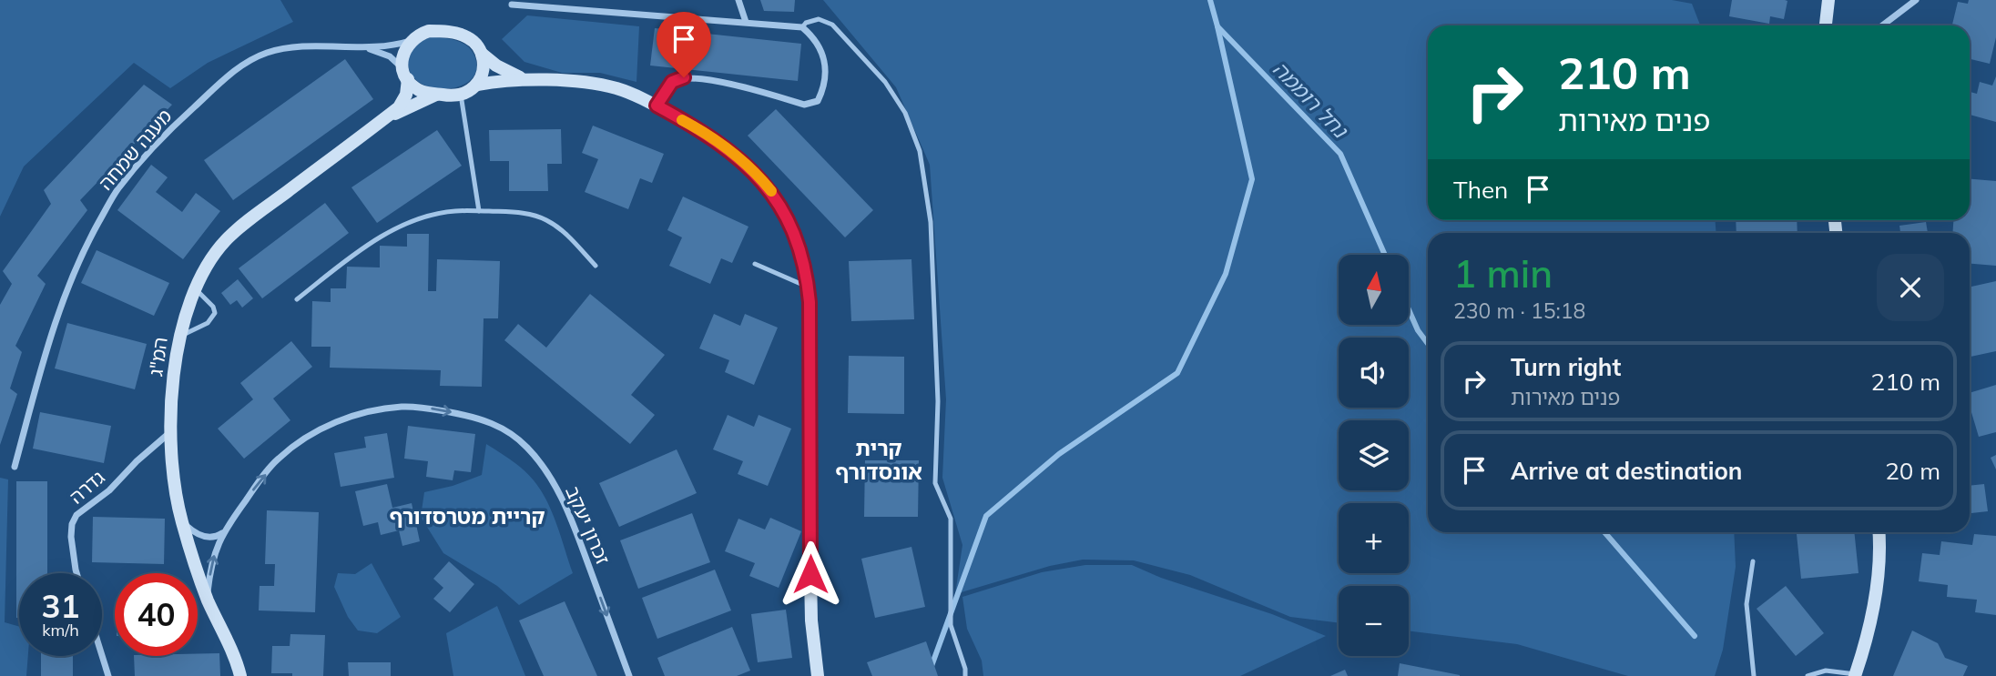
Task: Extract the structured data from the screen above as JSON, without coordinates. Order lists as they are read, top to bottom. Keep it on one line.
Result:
{"streets":{"street":["מענה שמחה","המ\"ג","גדרה","זכרון יעקב"]},"crossings":[["מענה שמחה","המ\"ג"],["המ\"ג","גדרה"],["המ\"ג","זכרון יעקב"]],"districts":["קרית אונסדורף","קריית מטרסדורף"],"water":["נחל רוממה"],"north":"top","page":{"turn":["210 m","פנים מאירות"],"then":"Then","heading":["1 min","230 m · 15:18"],"map_buttons":["+","−"],"list":[{"name":"Turn right","note":"פנים מאירות","value":"210 m"},{"name":"Arrive at destination","value":"20 m"}],"speed":"31 km/h","limit":"40"}}
